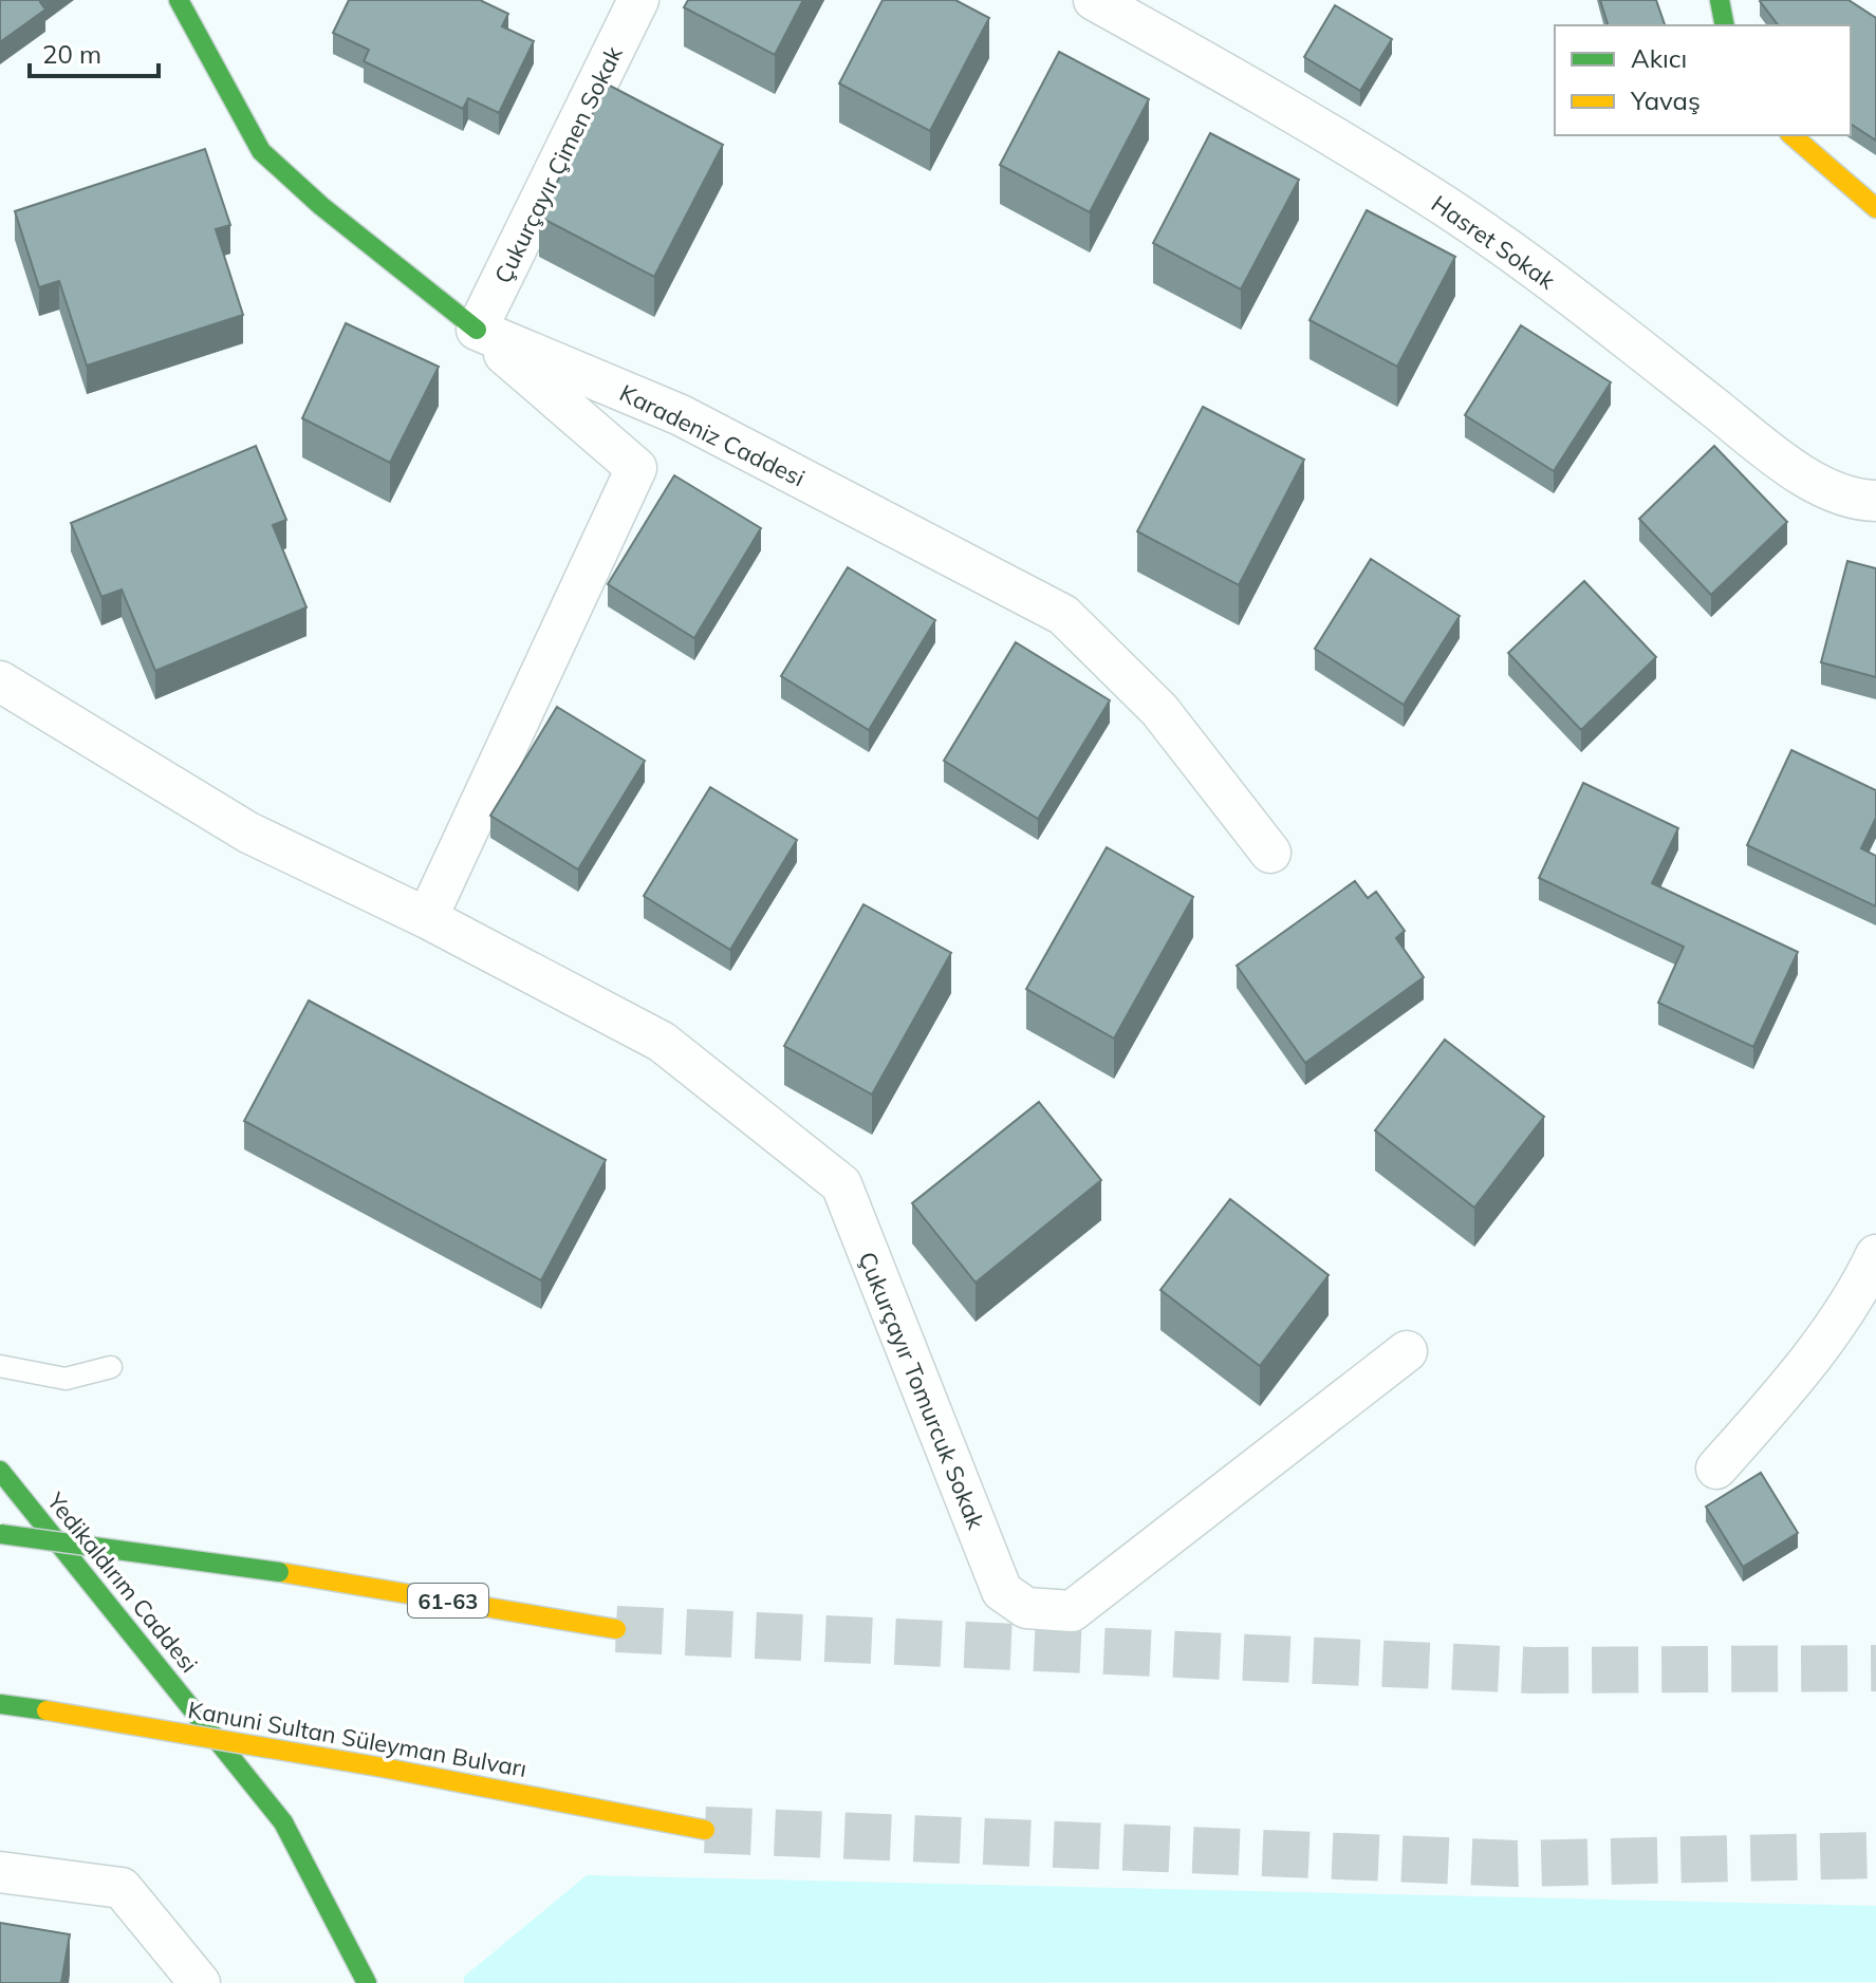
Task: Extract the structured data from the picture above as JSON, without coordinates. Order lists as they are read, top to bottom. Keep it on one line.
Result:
{"streets":{"main road":["Karadeniz Caddesi","Yedikaldırım Caddesi","61-63","Kanuni Sultan Süleyman Bulvarı"],"street":["Çukurçayır Çimen Sokak","Hasret Sokak","Çukurçayır Tomurcuk Sokak"]},"crossings":[["Çukurçayır Çimen Sokak","Karadeniz Caddesi"]],"legend":["Akıcı","Yavaş"],"scale_bar":"20 m"}
